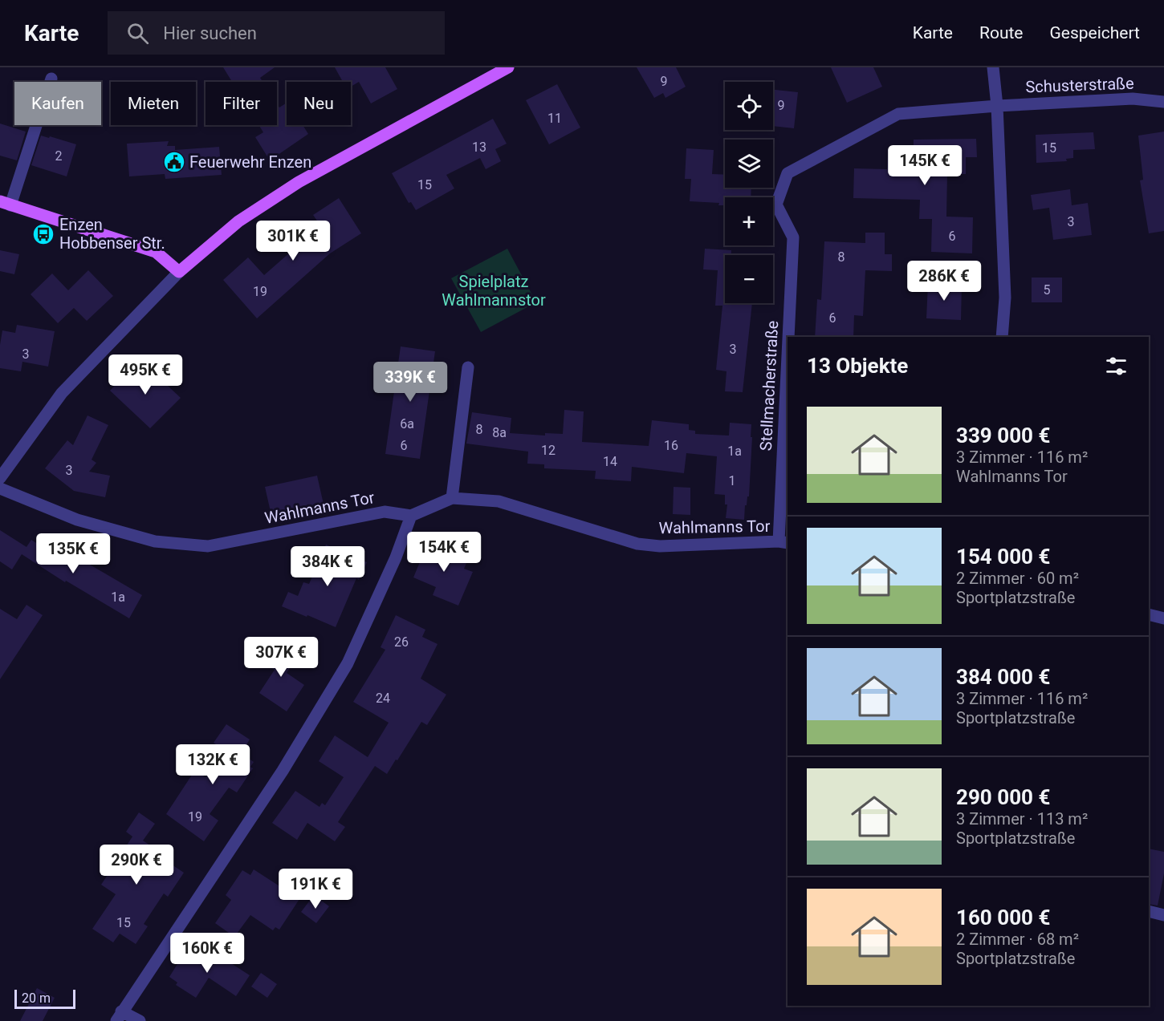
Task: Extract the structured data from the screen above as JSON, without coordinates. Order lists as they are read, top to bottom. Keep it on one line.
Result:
{"streets":{"street":["Schusterstraße","Stellmacherstraße","Wahlmanns Tor"]},"crossings":[["Schusterstraße","Stellmacherstraße"],["Stellmacherstraße","Wahlmanns Tor"]],"parks":["Spielplatz Wahlmannstor"],"places":{"public building":["Feuerwehr Enzen"],"bus stop":["Enzen Hobbenser Str."]},"house_numbers":["9","9","11","13","15","2","15","3","6","8","5","19","6","3","3","6a","8","8a","6","16","12","1a","14","3","1","1a","26","24","19","15"],"scale_bar":"20 m","page":{"header":"Karte","search":"Hier suchen","nav":["Karte","Route","Gespeichert"],"map_buttons":["+","−"],"chip":["Kaufen","Mieten","Filter","Neu"],"price":["145K €","301K €","286K €","495K €","339K €","154K €","135K €","384K €","307K €","132K €","290K €","191K €","160K €"],"heading":"13 Objekte","list":[{"name":"339 000 €","note":"3 Zimmer · 116 m² · Wahlmanns Tor"},{"name":"154 000 €","note":"2 Zimmer · 60 m² · Sportplatzstraße"},{"name":"384 000 €","note":"3 Zimmer · 116 m² · Sportplatzstraße"},{"name":"290 000 €","note":"3 Zimmer · 113 m² · Sportplatzstraße"},{"name":"160 000 €","note":"2 Zimmer · 68 m² · Sportplatzstraße"}],"scale":"20 m"}}
